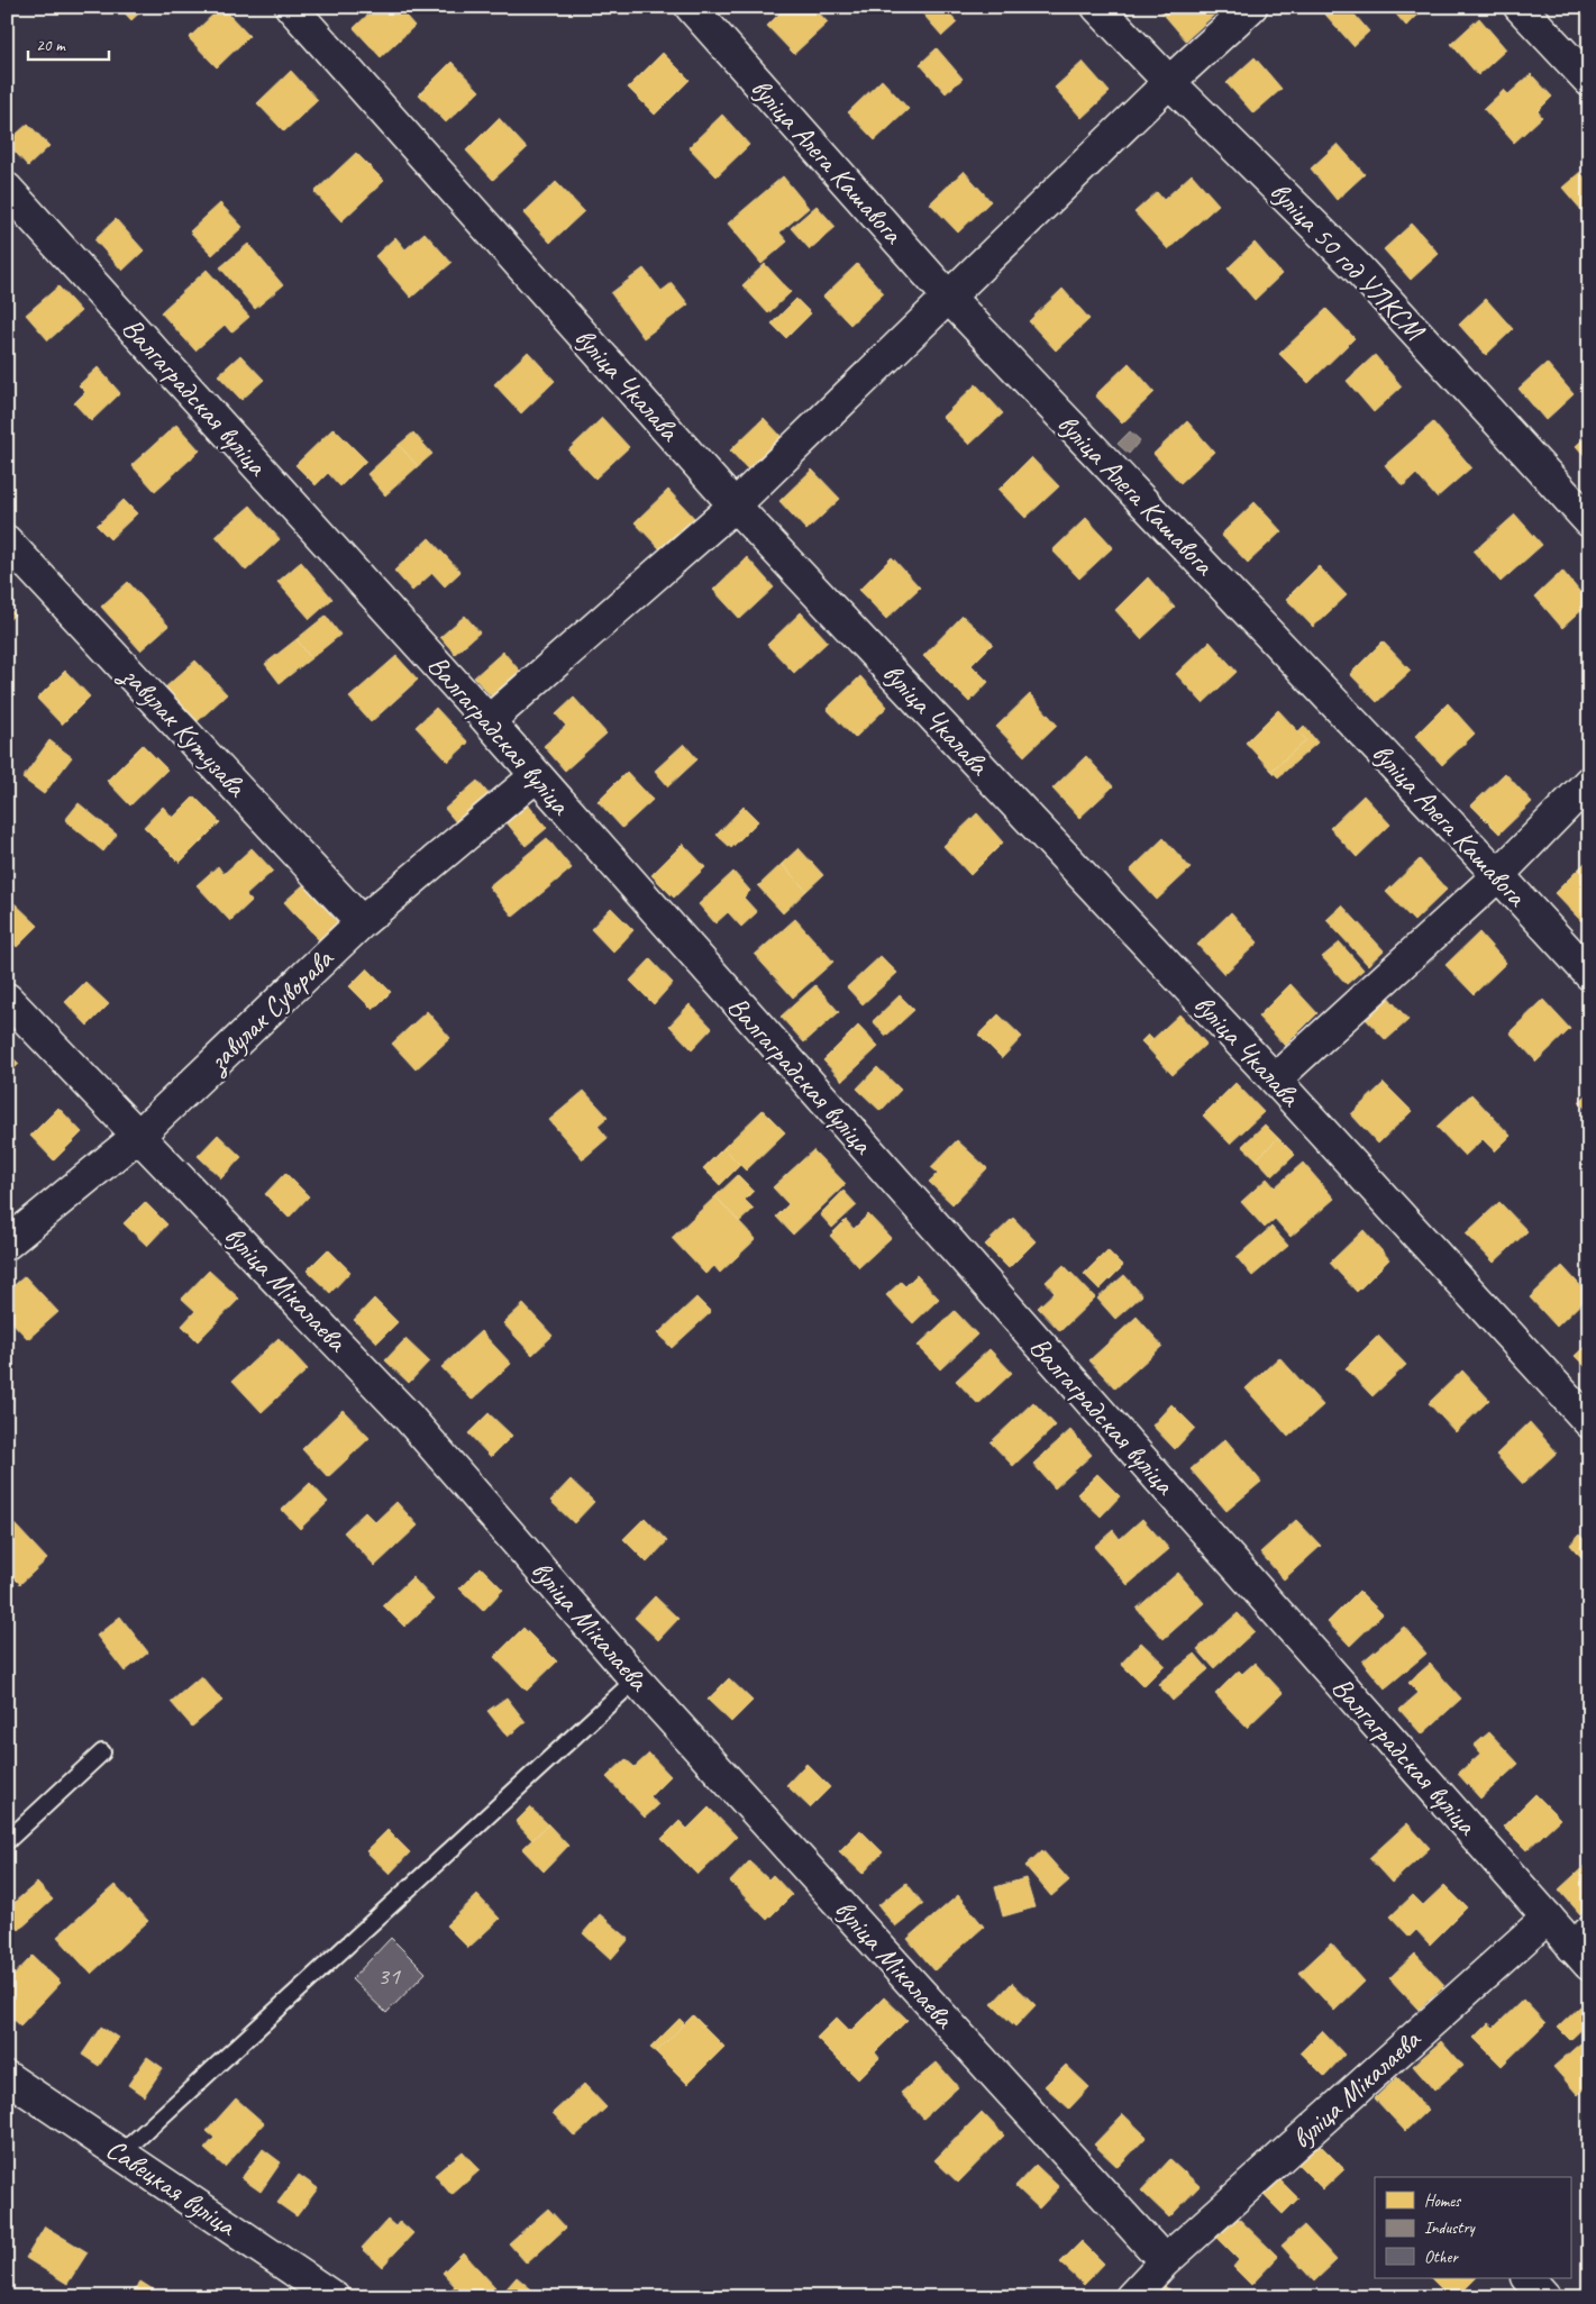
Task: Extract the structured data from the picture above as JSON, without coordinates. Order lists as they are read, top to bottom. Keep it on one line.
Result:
{"streets":{"street":["вуліца Алега Кашавога","вуліца 50 год УЛКСМ","вуліца Чкалава","Валгаградская вуліца","завулак Кутузава","завулак Суворава","вуліца Мікалаева","Савецкая вуліца"]},"crossings":[["Валгаградская вуліца","завулак Суворава"],["Валгаградская вуліца","вуліца Мікалаева"],["завулак Кутузава","завулак Суворава"],["завулак Суворава","вуліца Мікалаева"]],"house_numbers":["31"],"legend":["Homes","Industry","Other"],"scale_bar":"20 m"}
